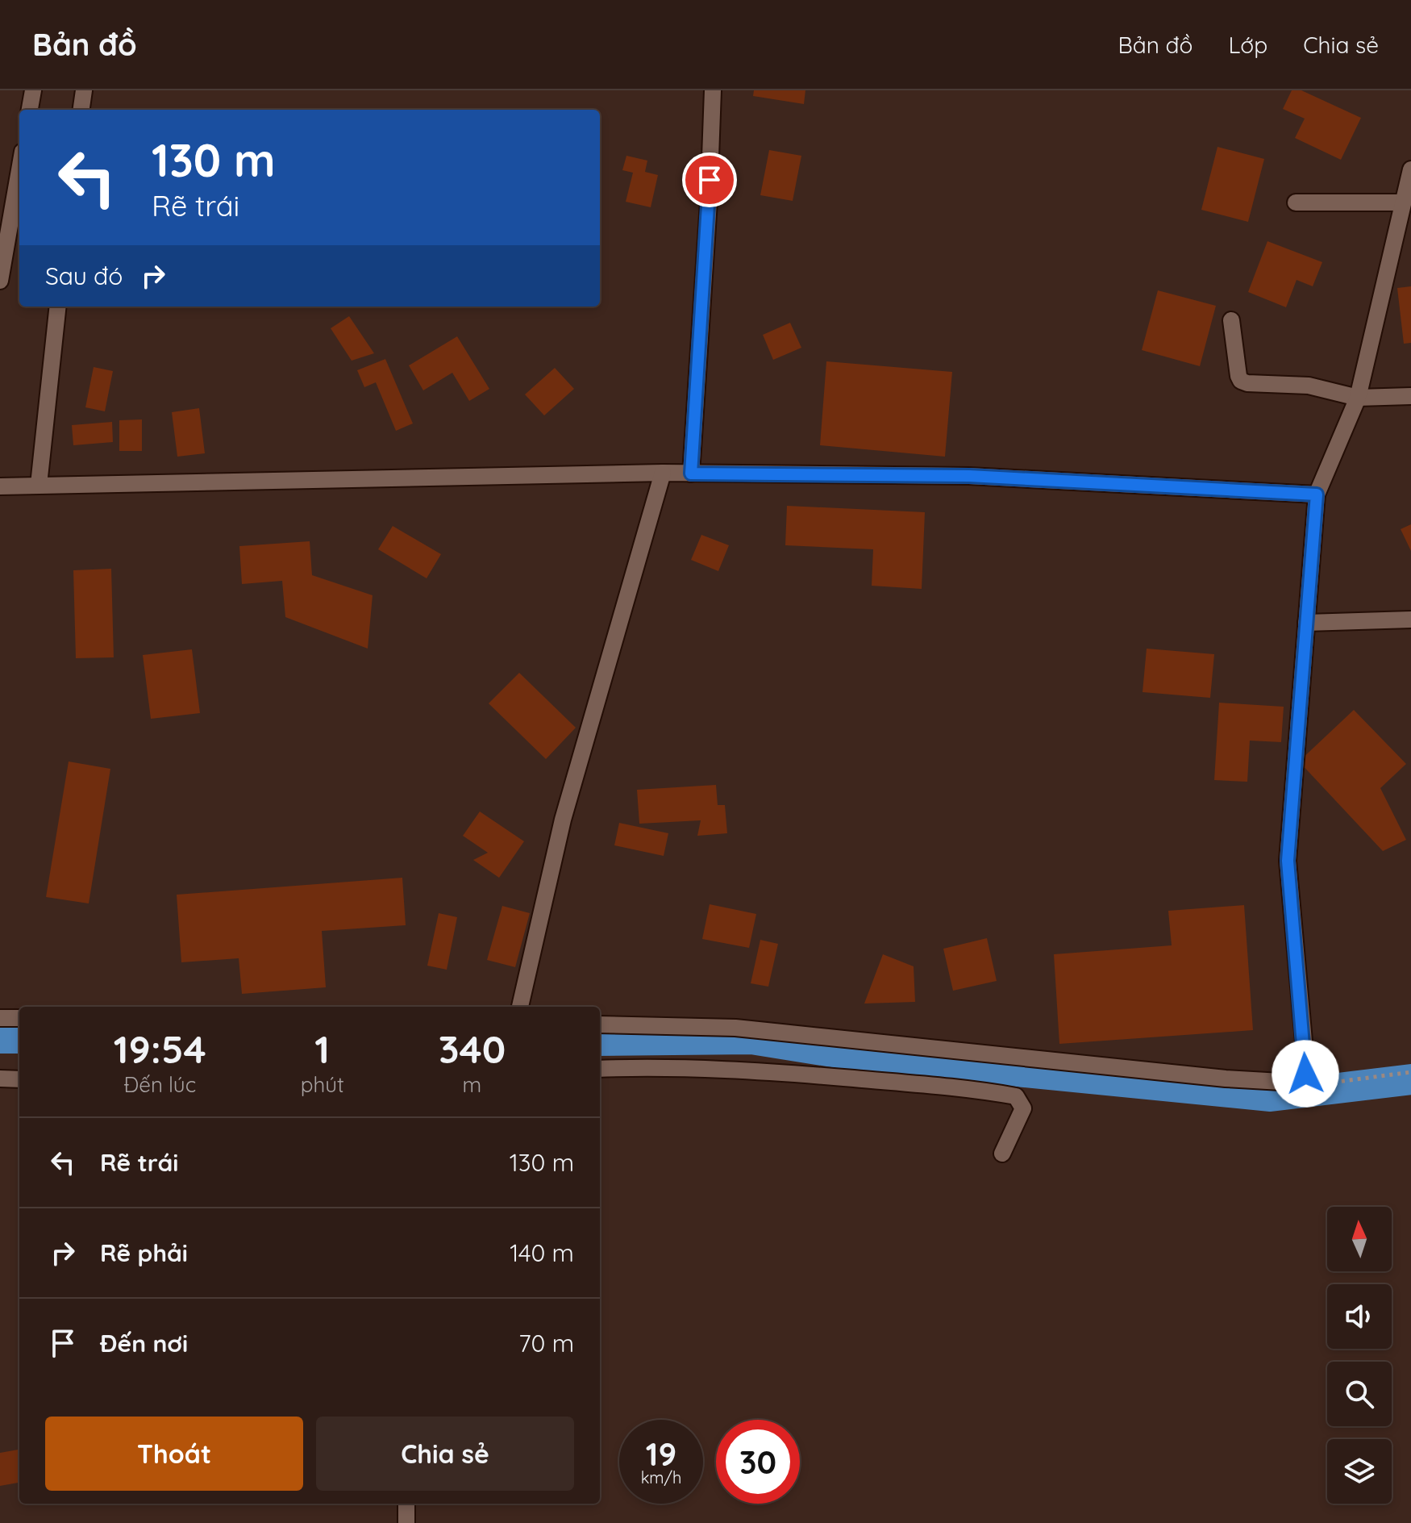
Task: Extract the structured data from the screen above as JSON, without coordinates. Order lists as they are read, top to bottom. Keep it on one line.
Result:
{"north":"top","page":{"header":"Bản đồ","nav":["Bản đồ","Lớp","Chia sẻ"],"turn":["130 m","Rẽ trái"],"then":"Sau đó","eta":["19:54","Đến lúc","1","phút","340","m"],"list":[{"name":"Rẽ trái","value":"130 m"},{"name":"Rẽ phải","value":"140 m"},{"name":"Đến nơi","value":"70 m"}],"buttons":["Thoát","Chia sẻ"],"speed":"19 km/h","limit":"30"}}
